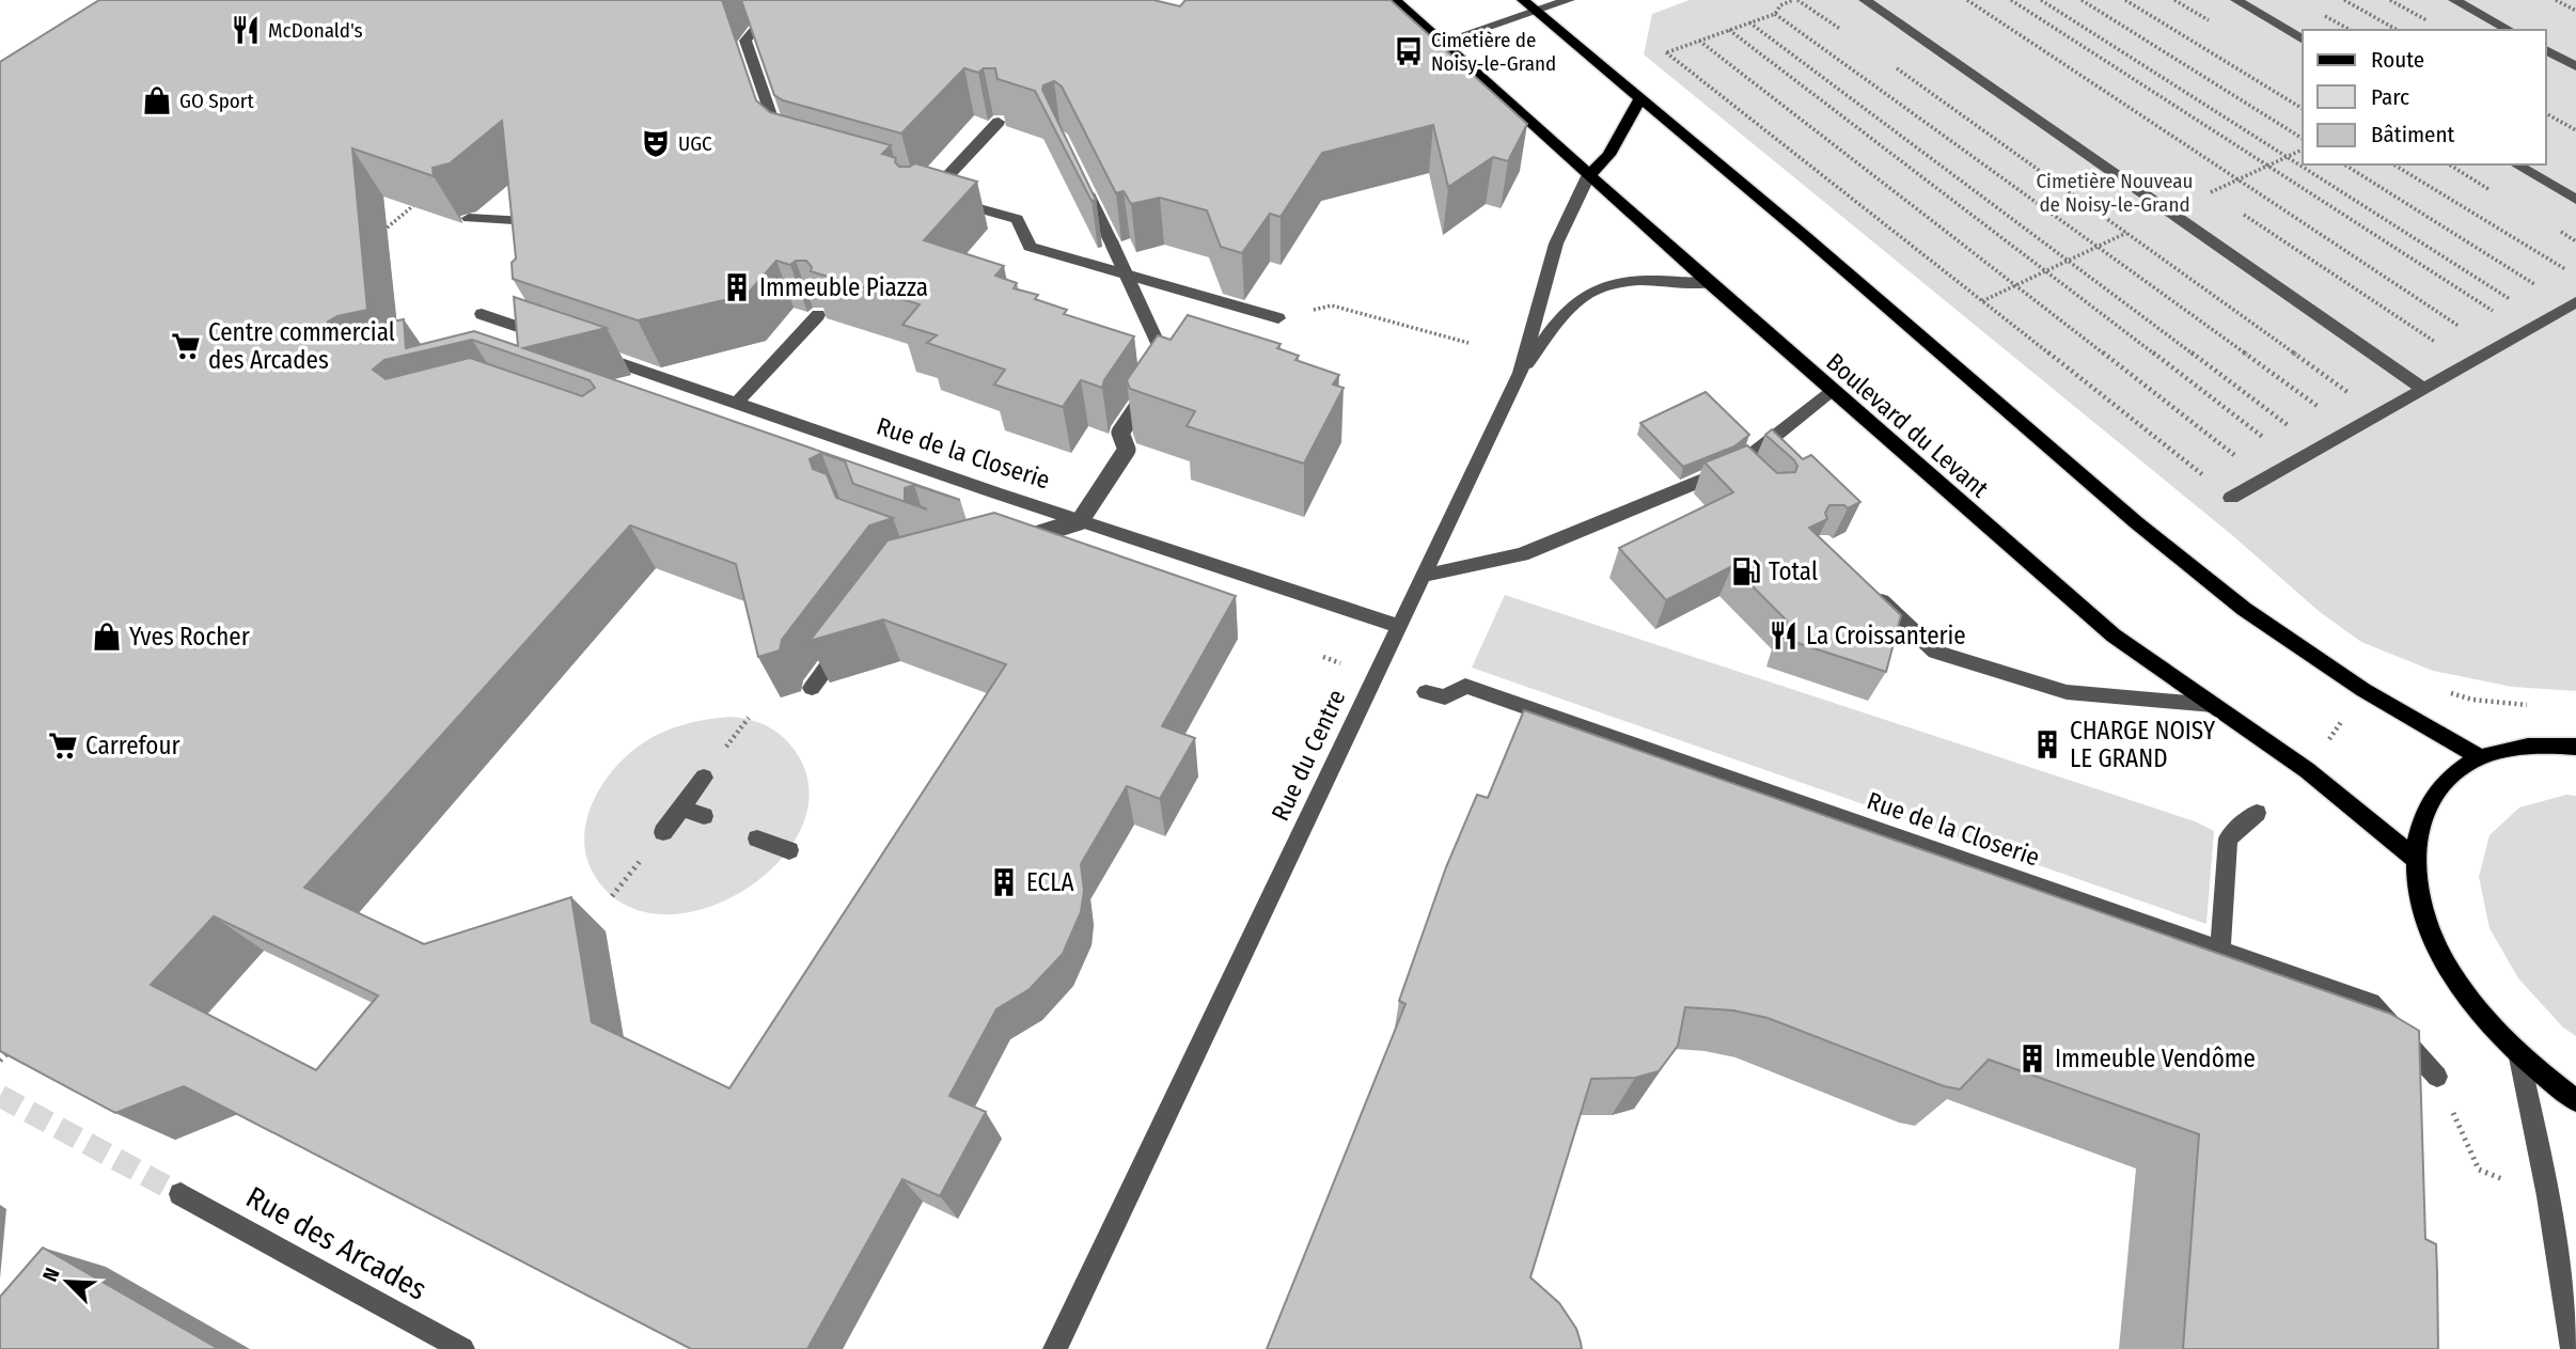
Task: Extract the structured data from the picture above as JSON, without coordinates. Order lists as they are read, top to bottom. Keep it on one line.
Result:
{"streets":{"main road":["Boulevard du Levant"],"street":["Rue de la Closerie","Rue du Centre","Rue des Arcades"]},"crossings":[["Boulevard du Levant","Rue du Centre"],["Rue de la Closerie","Rue du Centre"]],"parks":["Cimetière Nouveau de Noisy-le-Grand"],"places":{"restaurant":["McDonald's","La Croissanterie"],"bus stop":["Cimetière de Noisy-le-Grand"],"shop":["GO Sport","Yves Rocher"],"theatre":["UGC"],"building":["Immeuble Piazza","CHARGE NOISY LE GRAND","ECLA","Immeuble Vendôme"],"supermarket":["Centre commercial des Arcades","Carrefour"],"fuel station":["Total"]},"legend":["Route","Parc","Bâtiment"],"north":"top left"}
